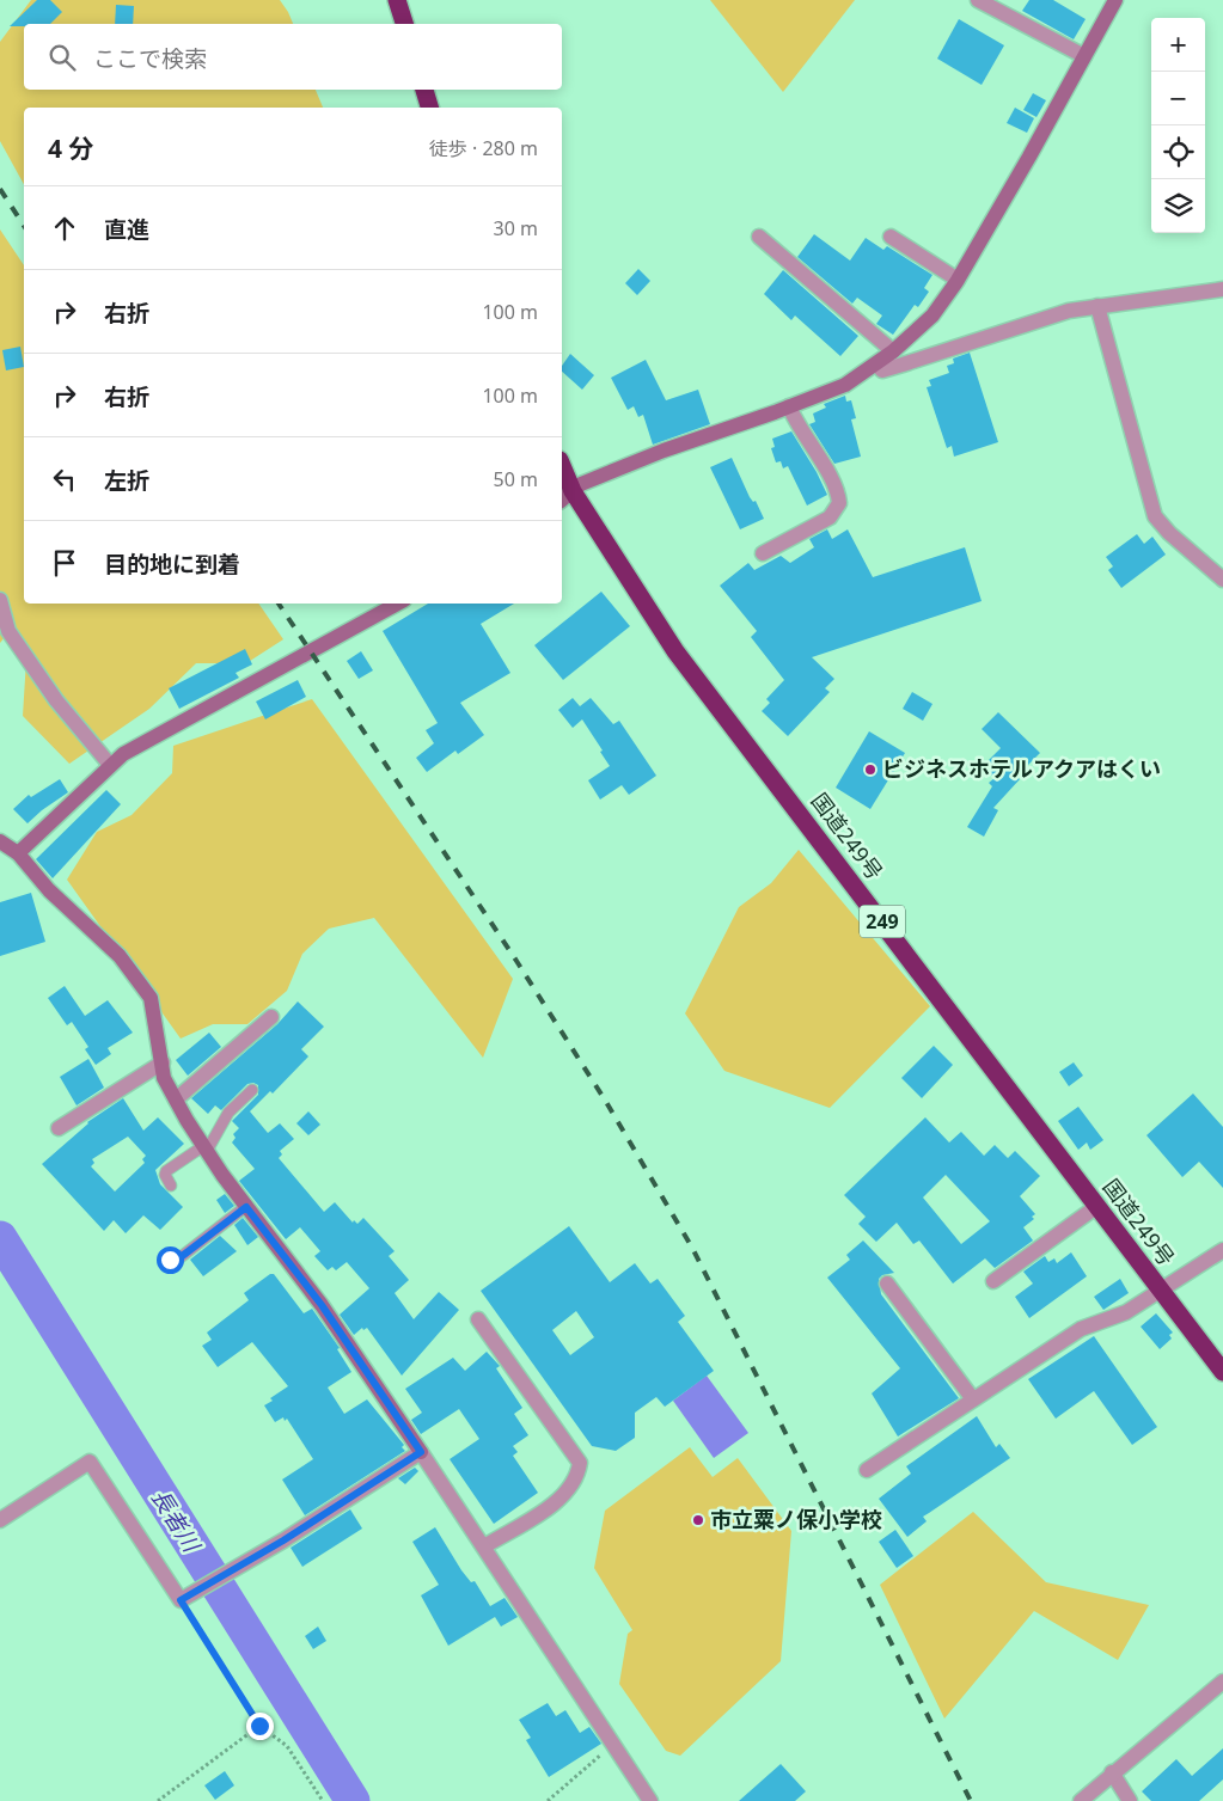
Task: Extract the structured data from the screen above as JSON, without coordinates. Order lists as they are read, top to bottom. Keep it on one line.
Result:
{"streets":{"highway":["国道249号","249"]},"water":["長者川"],"places":["ビジネスホテルアクアはくい","市立粟ノ保小学校"],"page":{"map_buttons":["+","−"],"search":"ここで検索","heading":["4 分","徒歩 · 280 m"],"list":[["直進","30 m"],["右折","100 m"],["右折","100 m"],["左折","50 m"],"目的地に到着"]}}
